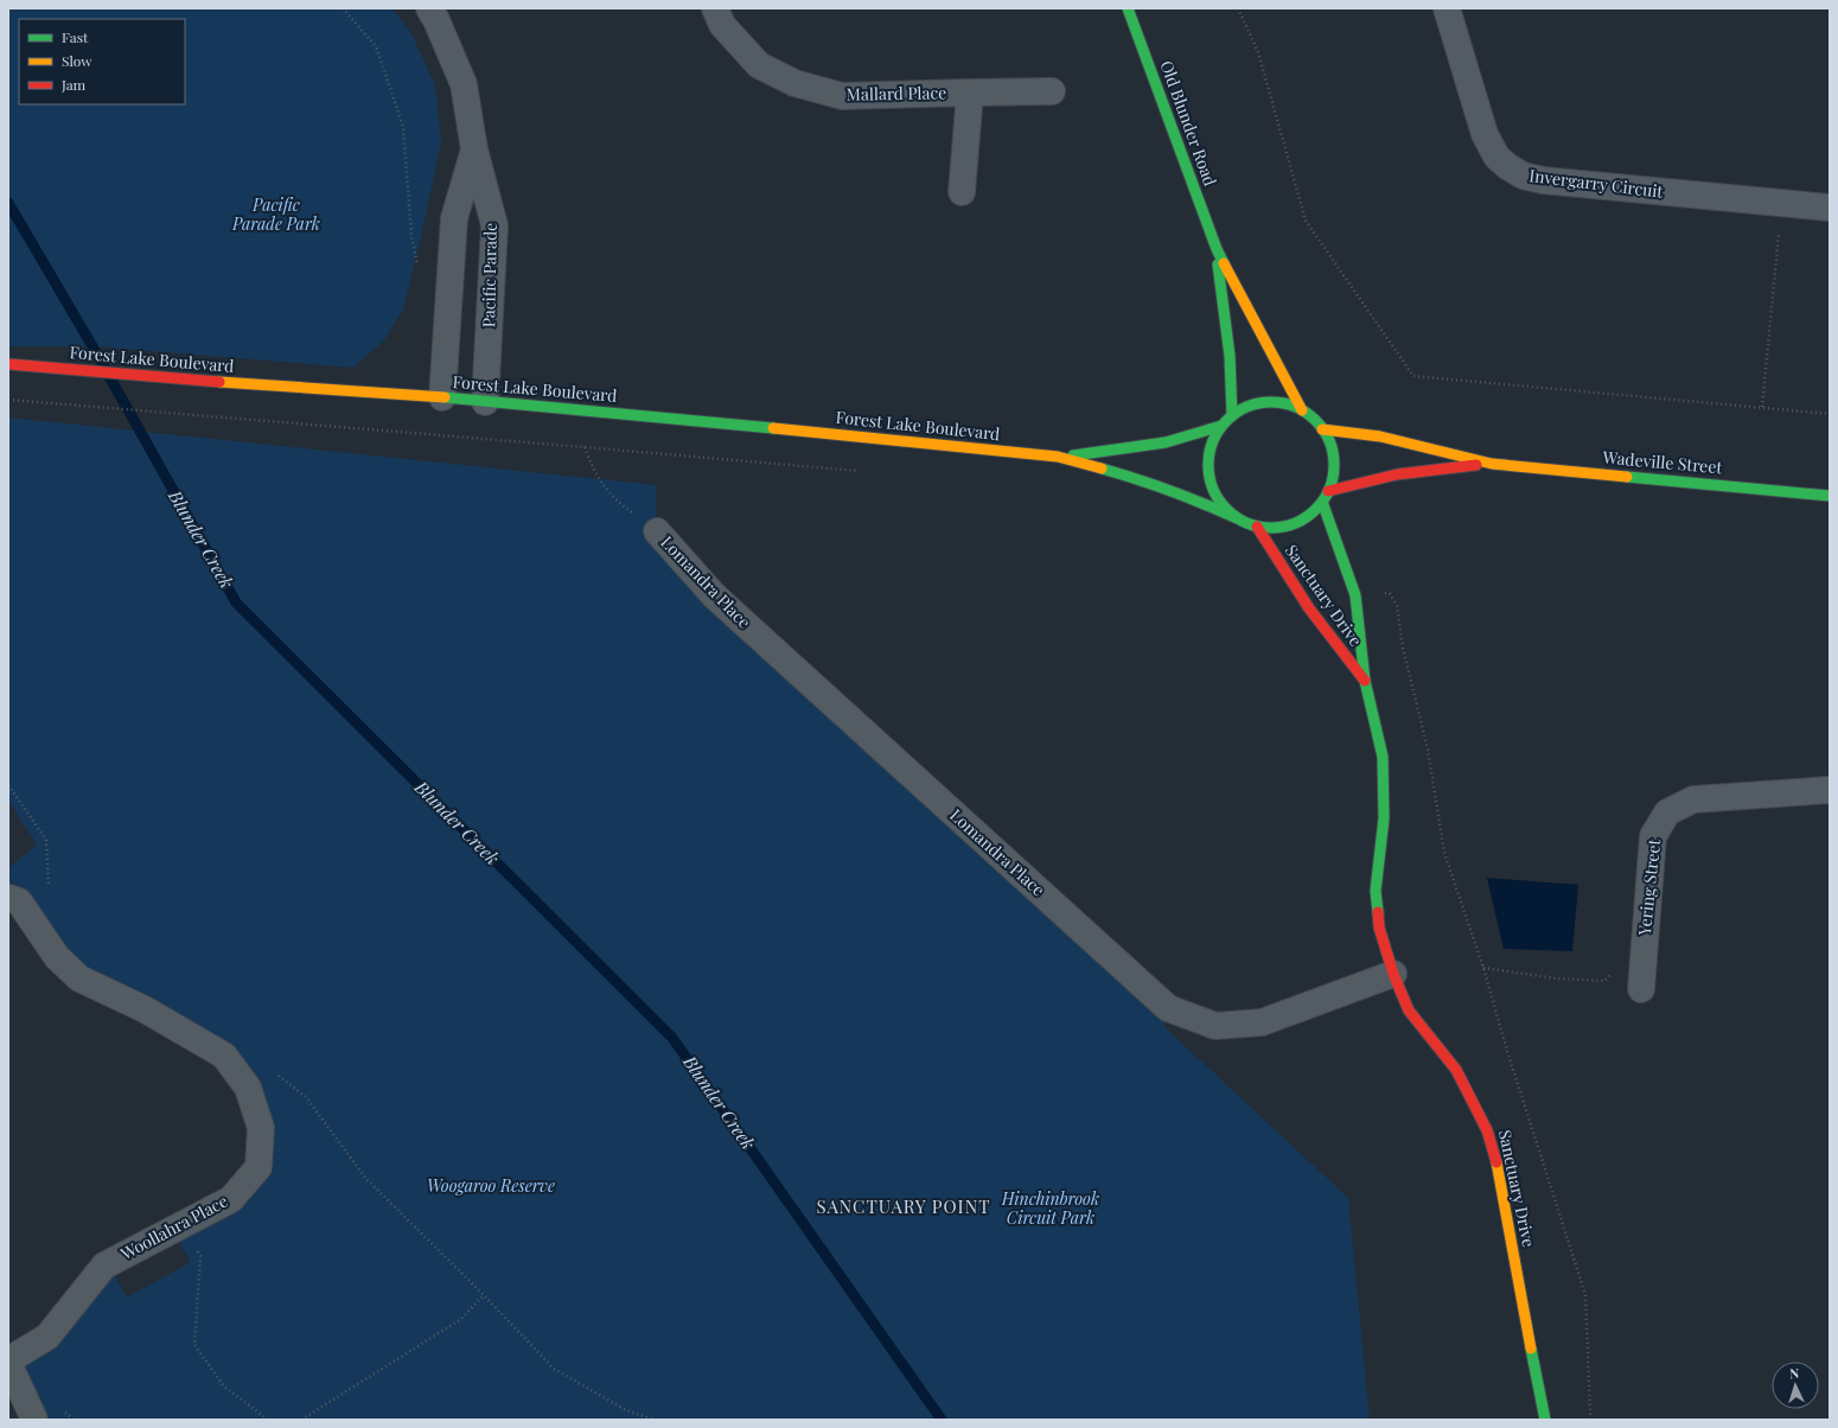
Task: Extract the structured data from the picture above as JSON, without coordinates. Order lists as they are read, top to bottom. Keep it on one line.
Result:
{"streets":{"main road":["Old Blunder Road","Forest Lake Boulevard","Wadeville Street","Sanctuary Drive"],"street":["Mallard Place","Invergarry Circuit","Pacific Parade","Lomandra Place","Yering Street","Woollahra Place"]},"crossings":[["Old Blunder Road","Forest Lake Boulevard"],["Old Blunder Road","Wadeville Street"],["Old Blunder Road","Sanctuary Drive"],["Pacific Parade","Forest Lake Boulevard"],["Forest Lake Boulevard","Wadeville Street"],["Forest Lake Boulevard","Sanctuary Drive"],["Wadeville Street","Sanctuary Drive"],["Lomandra Place","Sanctuary Drive"]],"districts":["SANCTUARY POINT"],"water":["Blunder Creek"],"parks":["Pacific Parade Park","Woogaroo Reserve","Hinchinbrook Circuit Park"],"legend":["Fast","Slow","Jam"],"north":"top"}
